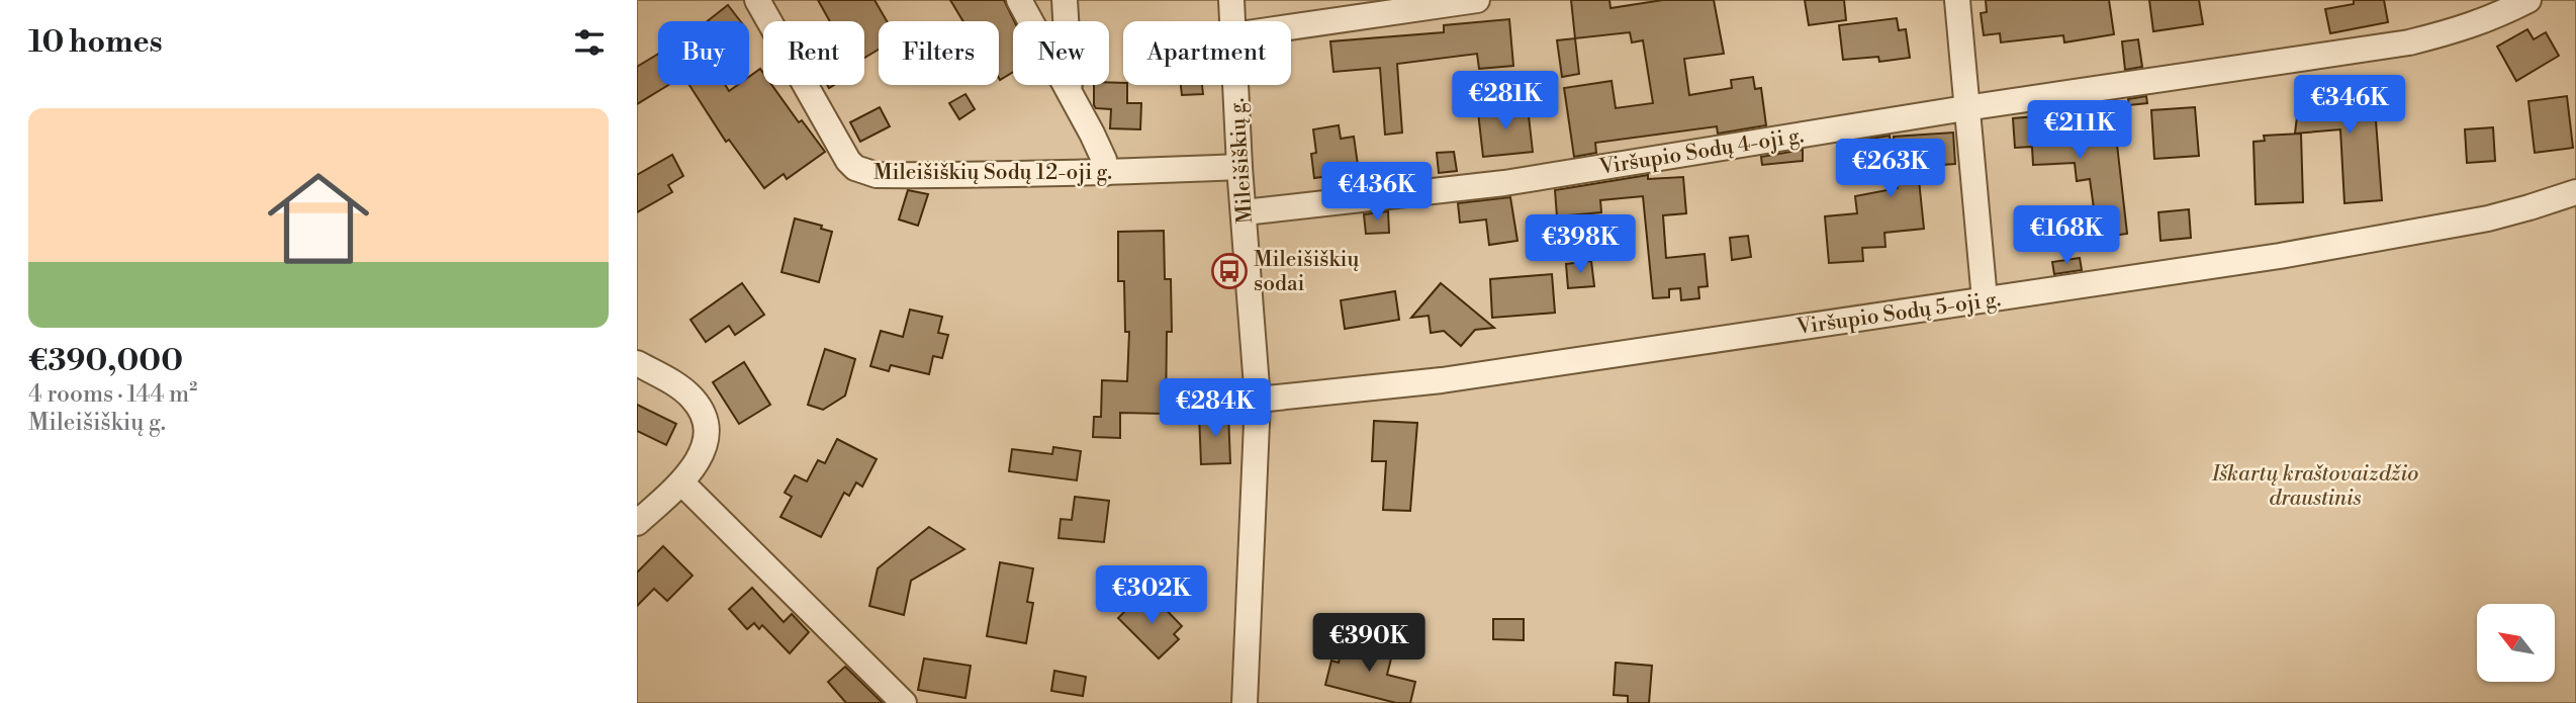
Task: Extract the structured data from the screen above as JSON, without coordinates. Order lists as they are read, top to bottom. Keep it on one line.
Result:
{"streets":{"street":["Viršupio Sodų 4-oji g.","Mileišiškių g.","Mileišiškių Sodų 12-oji g.","Viršupio Sodų 5-oji g."]},"crossings":[["Viršupio Sodų 4-oji g.","Mileišiškių g."],["Mileišiškių g.","Mileišiškių Sodų 12-oji g."],["Mileišiškių g.","Viršupio Sodų 5-oji g."]],"parks":["Iškartų kraštovaizdžio draustinis"],"places":{"bus stop":["Mileišiškių sodai"]},"north":"top left","page":{"heading":"10 homes","chip":["Buy","Rent","Filters","New","Apartment"],"price":["€281K","€346K","€211K","€263K","€436K","€168K","€398K","€284K","€302K","€390K"],"list":[{"name":"€390,000","note":"4 rooms · 144 m² · Mileišiškių g."}]}}
